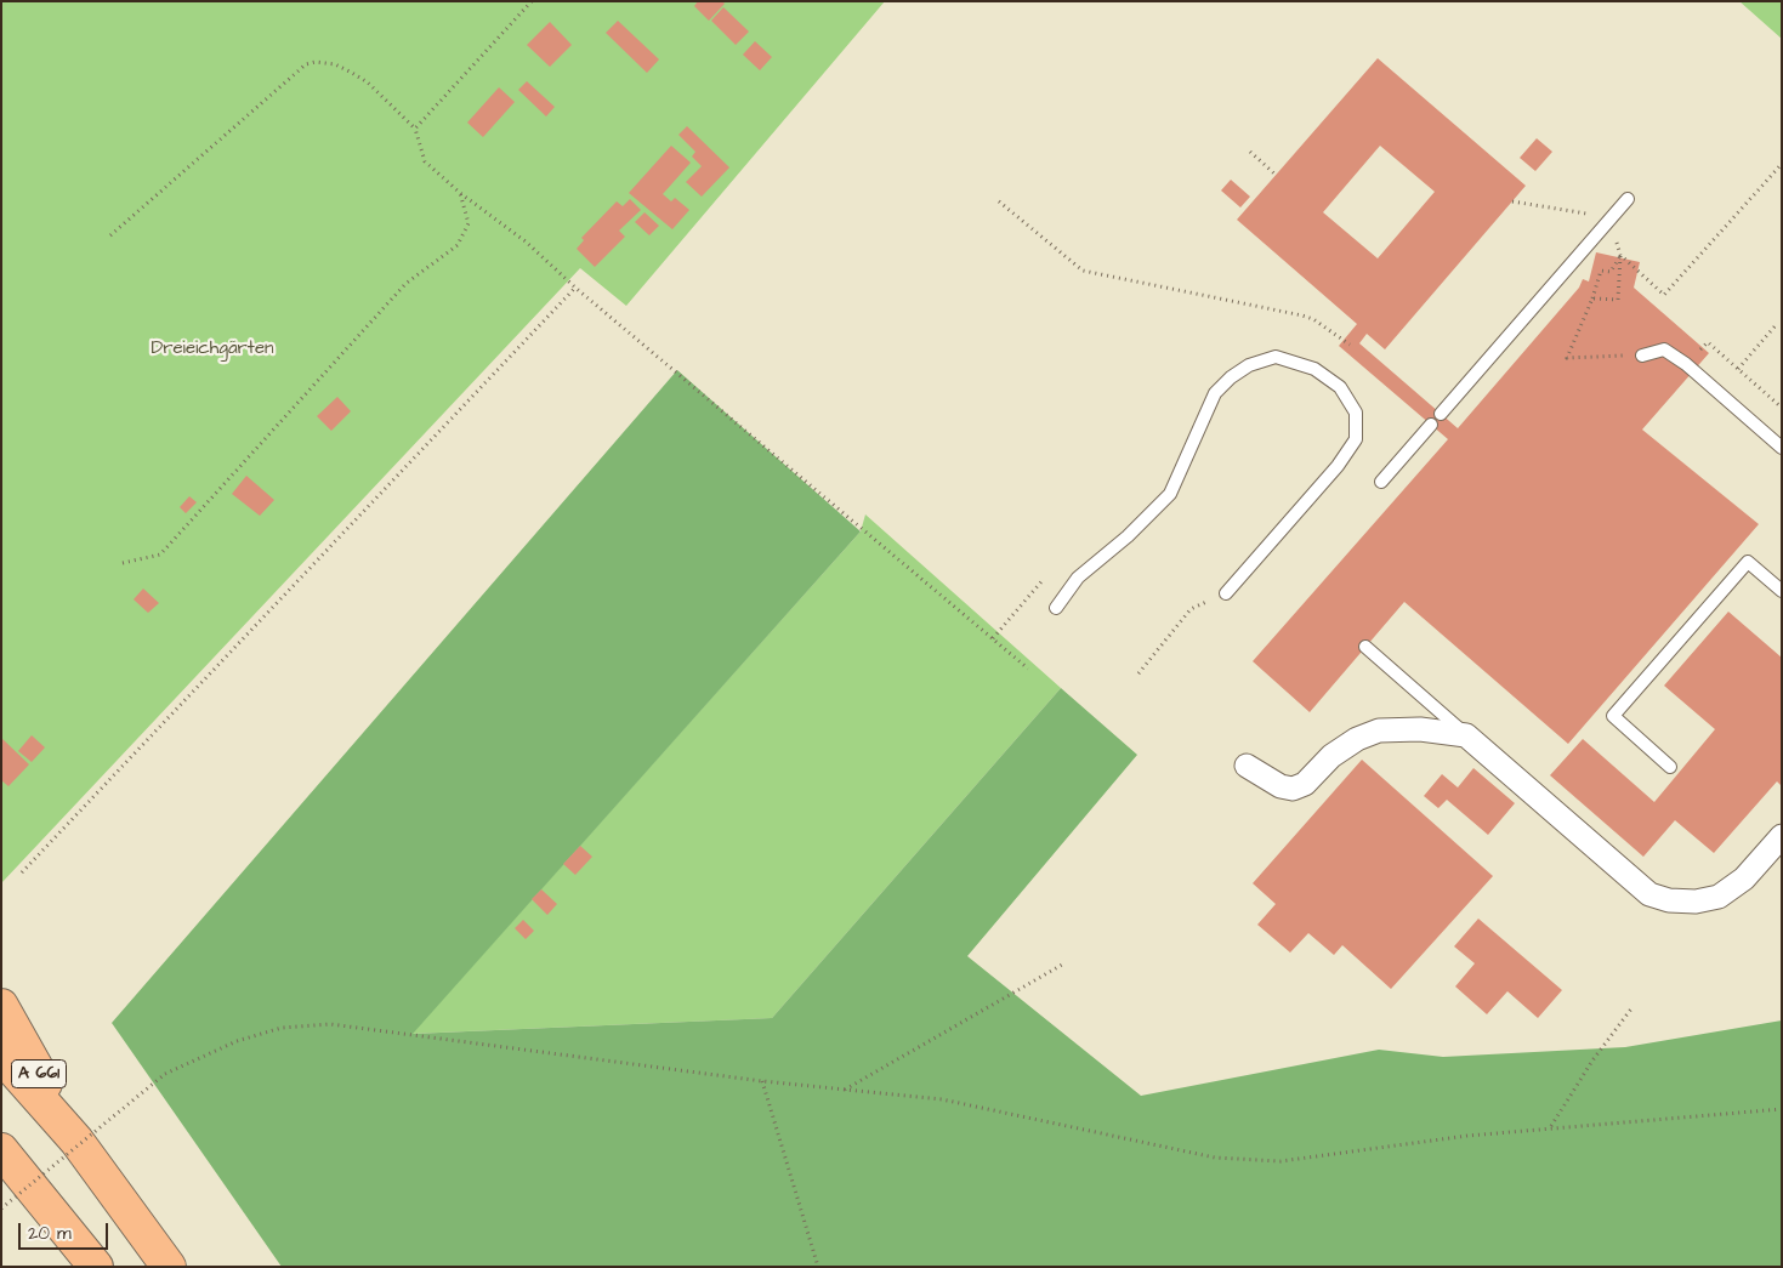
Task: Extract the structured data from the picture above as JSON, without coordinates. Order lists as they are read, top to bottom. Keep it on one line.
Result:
{"streets":{"highway":["A 661"]},"parks":["Dreieichgärten"],"scale_bar":"20 m"}
